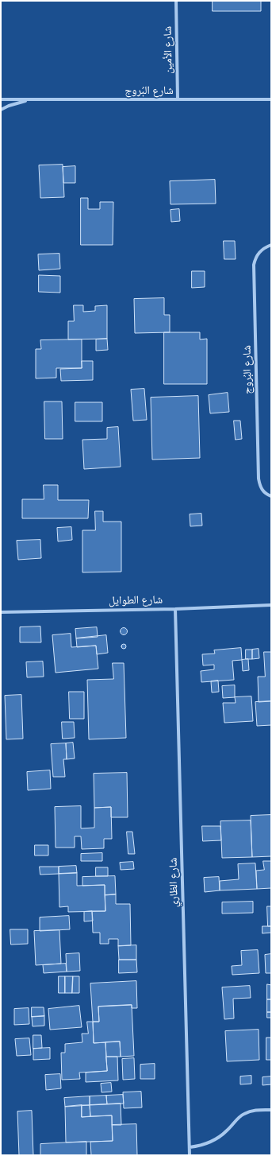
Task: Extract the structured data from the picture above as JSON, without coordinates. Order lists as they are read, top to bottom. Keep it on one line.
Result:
{"streets":{"street":["شارع الأمين","شارع البُروج","شارع الطوايل","شارع الظاري"]},"crossings":[["شارع الأمين","شارع البُروج"],["شارع الطوايل","شارع الظاري"]]}
